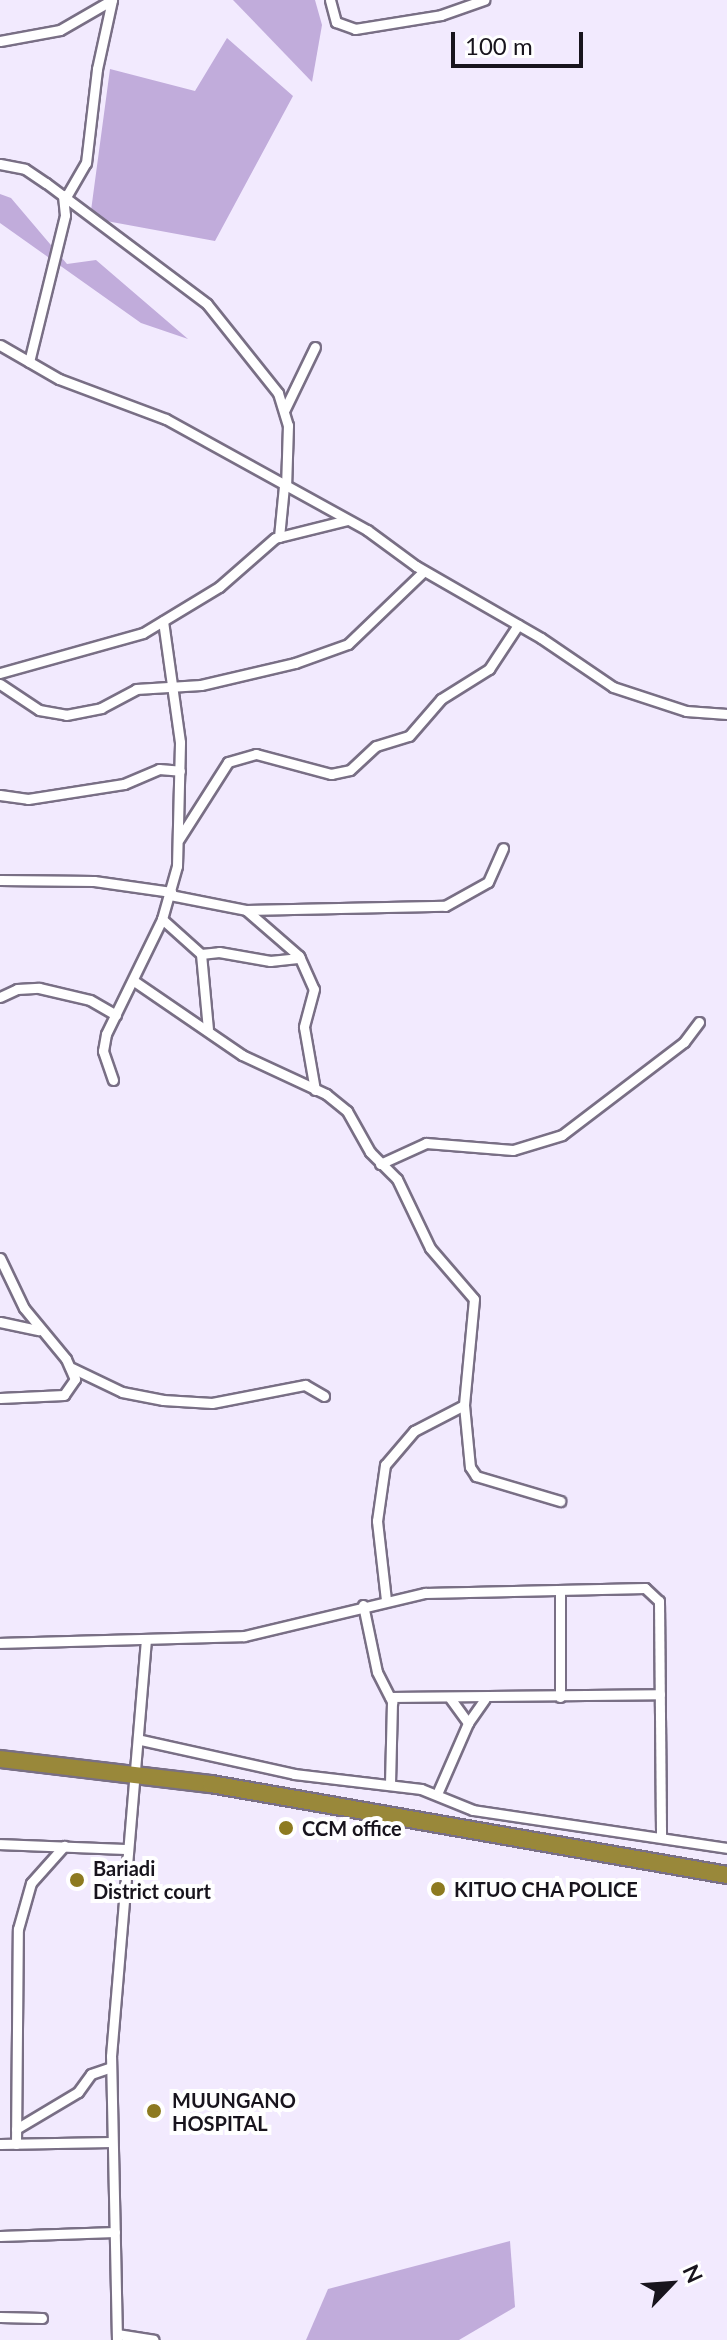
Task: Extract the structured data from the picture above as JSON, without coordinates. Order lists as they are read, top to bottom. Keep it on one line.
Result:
{"places":["CCM office","Bariadi District court","KITUO CHA POLICE","MUUNGANO HOSPITAL"],"scale_bar":"100 m","north":"top right"}
